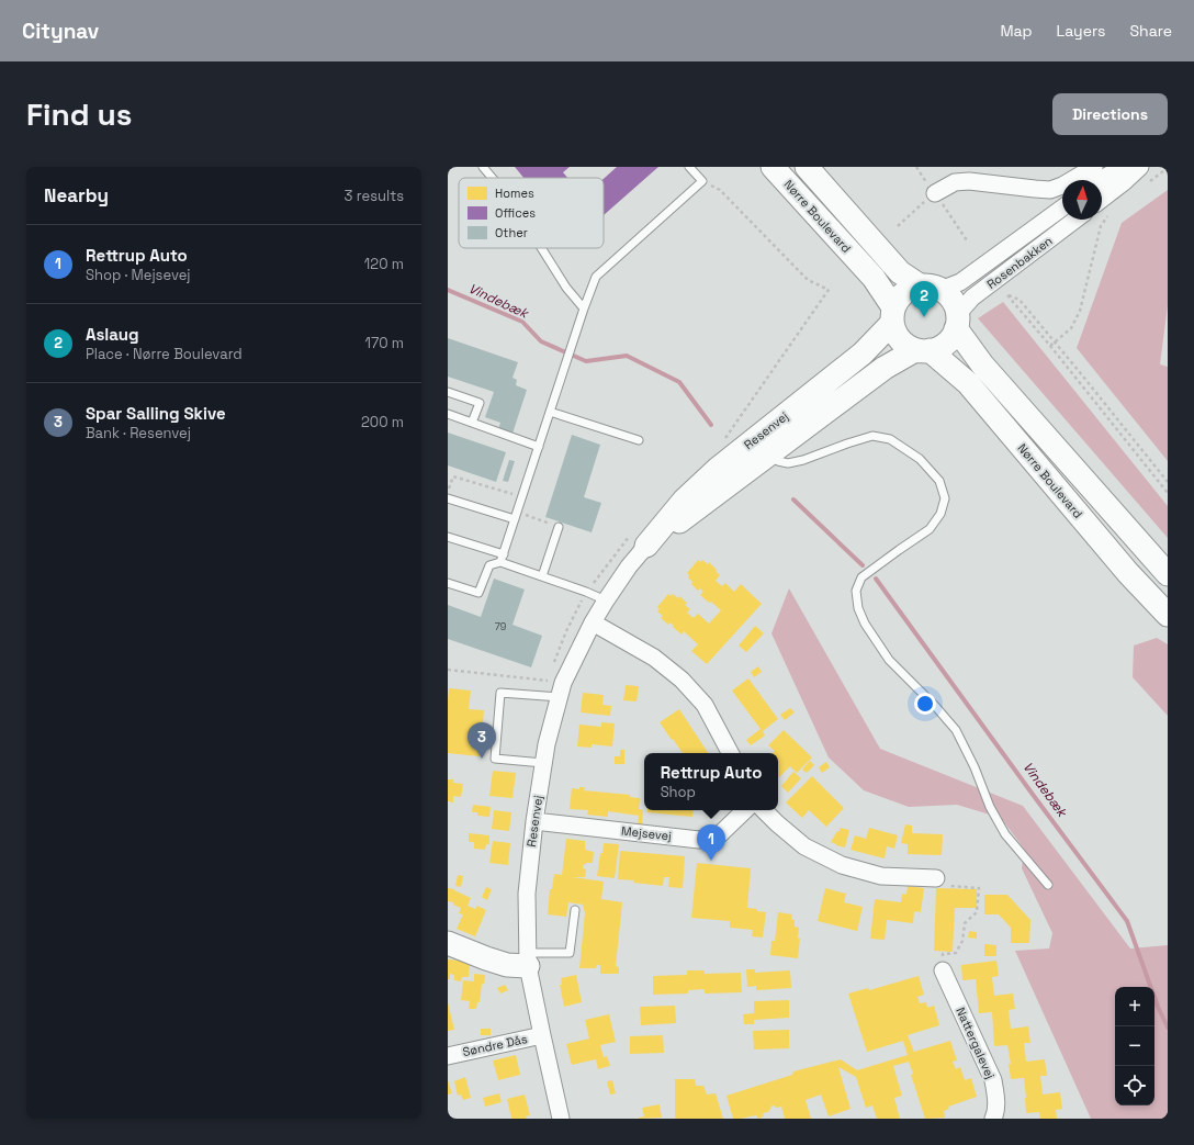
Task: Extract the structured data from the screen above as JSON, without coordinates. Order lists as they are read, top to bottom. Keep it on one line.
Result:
{"streets":{"street":["Nørre Boulevard","Rosenbakken","Resenvej","Mejsevej","Nattergalevej","Søndre Dås"]},"crossings":[["Nørre Boulevard","Rosenbakken"],["Nørre Boulevard","Resenvej"],["Rosenbakken","Resenvej"],["Resenvej","Mejsevej"],["Resenvej","Søndre Dås"]],"water":["Vindebæk"],"house_numbers":["79"],"legend":["Homes","Offices","Other"],"north":"top","page":{"header":"Citynav","nav":["Map","Layers","Share"],"buttons":"Directions","title":"Find us","heading":["Nearby","3 results"],"list":[{"mark":"1","name":"Rettrup Auto","note":"Shop · Mejsevej","value":"120 m"},{"mark":"2","name":"Aslaug","note":"Place · Nørre Boulevard","value":"170 m"},{"mark":"3","name":"Spar Salling Skive","note":"Bank · Resenvej","value":"200 m"}],"pins":["2","3","1"],"popup":["Rettrup Auto","Shop"],"map_buttons":["+","−"]}}
